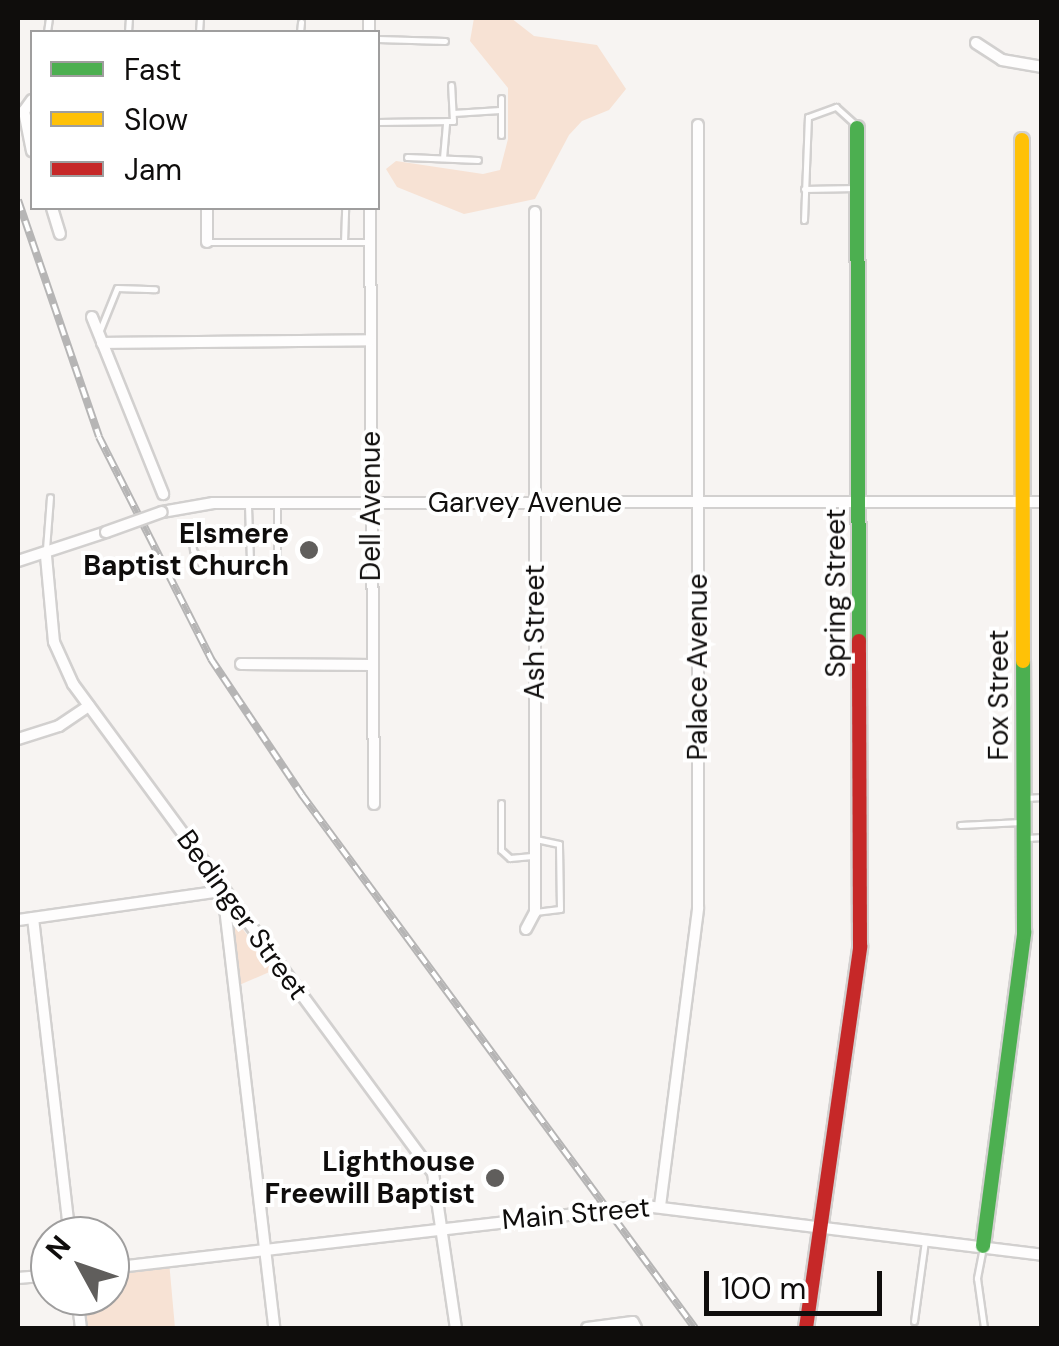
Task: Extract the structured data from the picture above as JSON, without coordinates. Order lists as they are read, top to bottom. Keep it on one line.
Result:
{"streets":{"street":["Garvey Avenue","Dell Avenue","Spring Street","Ash Street","Palace Avenue","Fox Street","Bedinger Street","Main Street"]},"crossings":[["Garvey Avenue","Dell Avenue"],["Garvey Avenue","Spring Street"],["Garvey Avenue","Ash Street"],["Garvey Avenue","Palace Avenue"],["Garvey Avenue","Fox Street"],["Garvey Avenue","Bedinger Street"],["Spring Street","Main Street"],["Palace Avenue","Main Street"],["Fox Street","Main Street"],["Bedinger Street","Main Street"]],"places":["Elsmere Baptist Church","Lighthouse Freewill Baptist"],"legend":["Fast","Slow","Jam"],"scale_bar":"100 m","north":"top left"}
